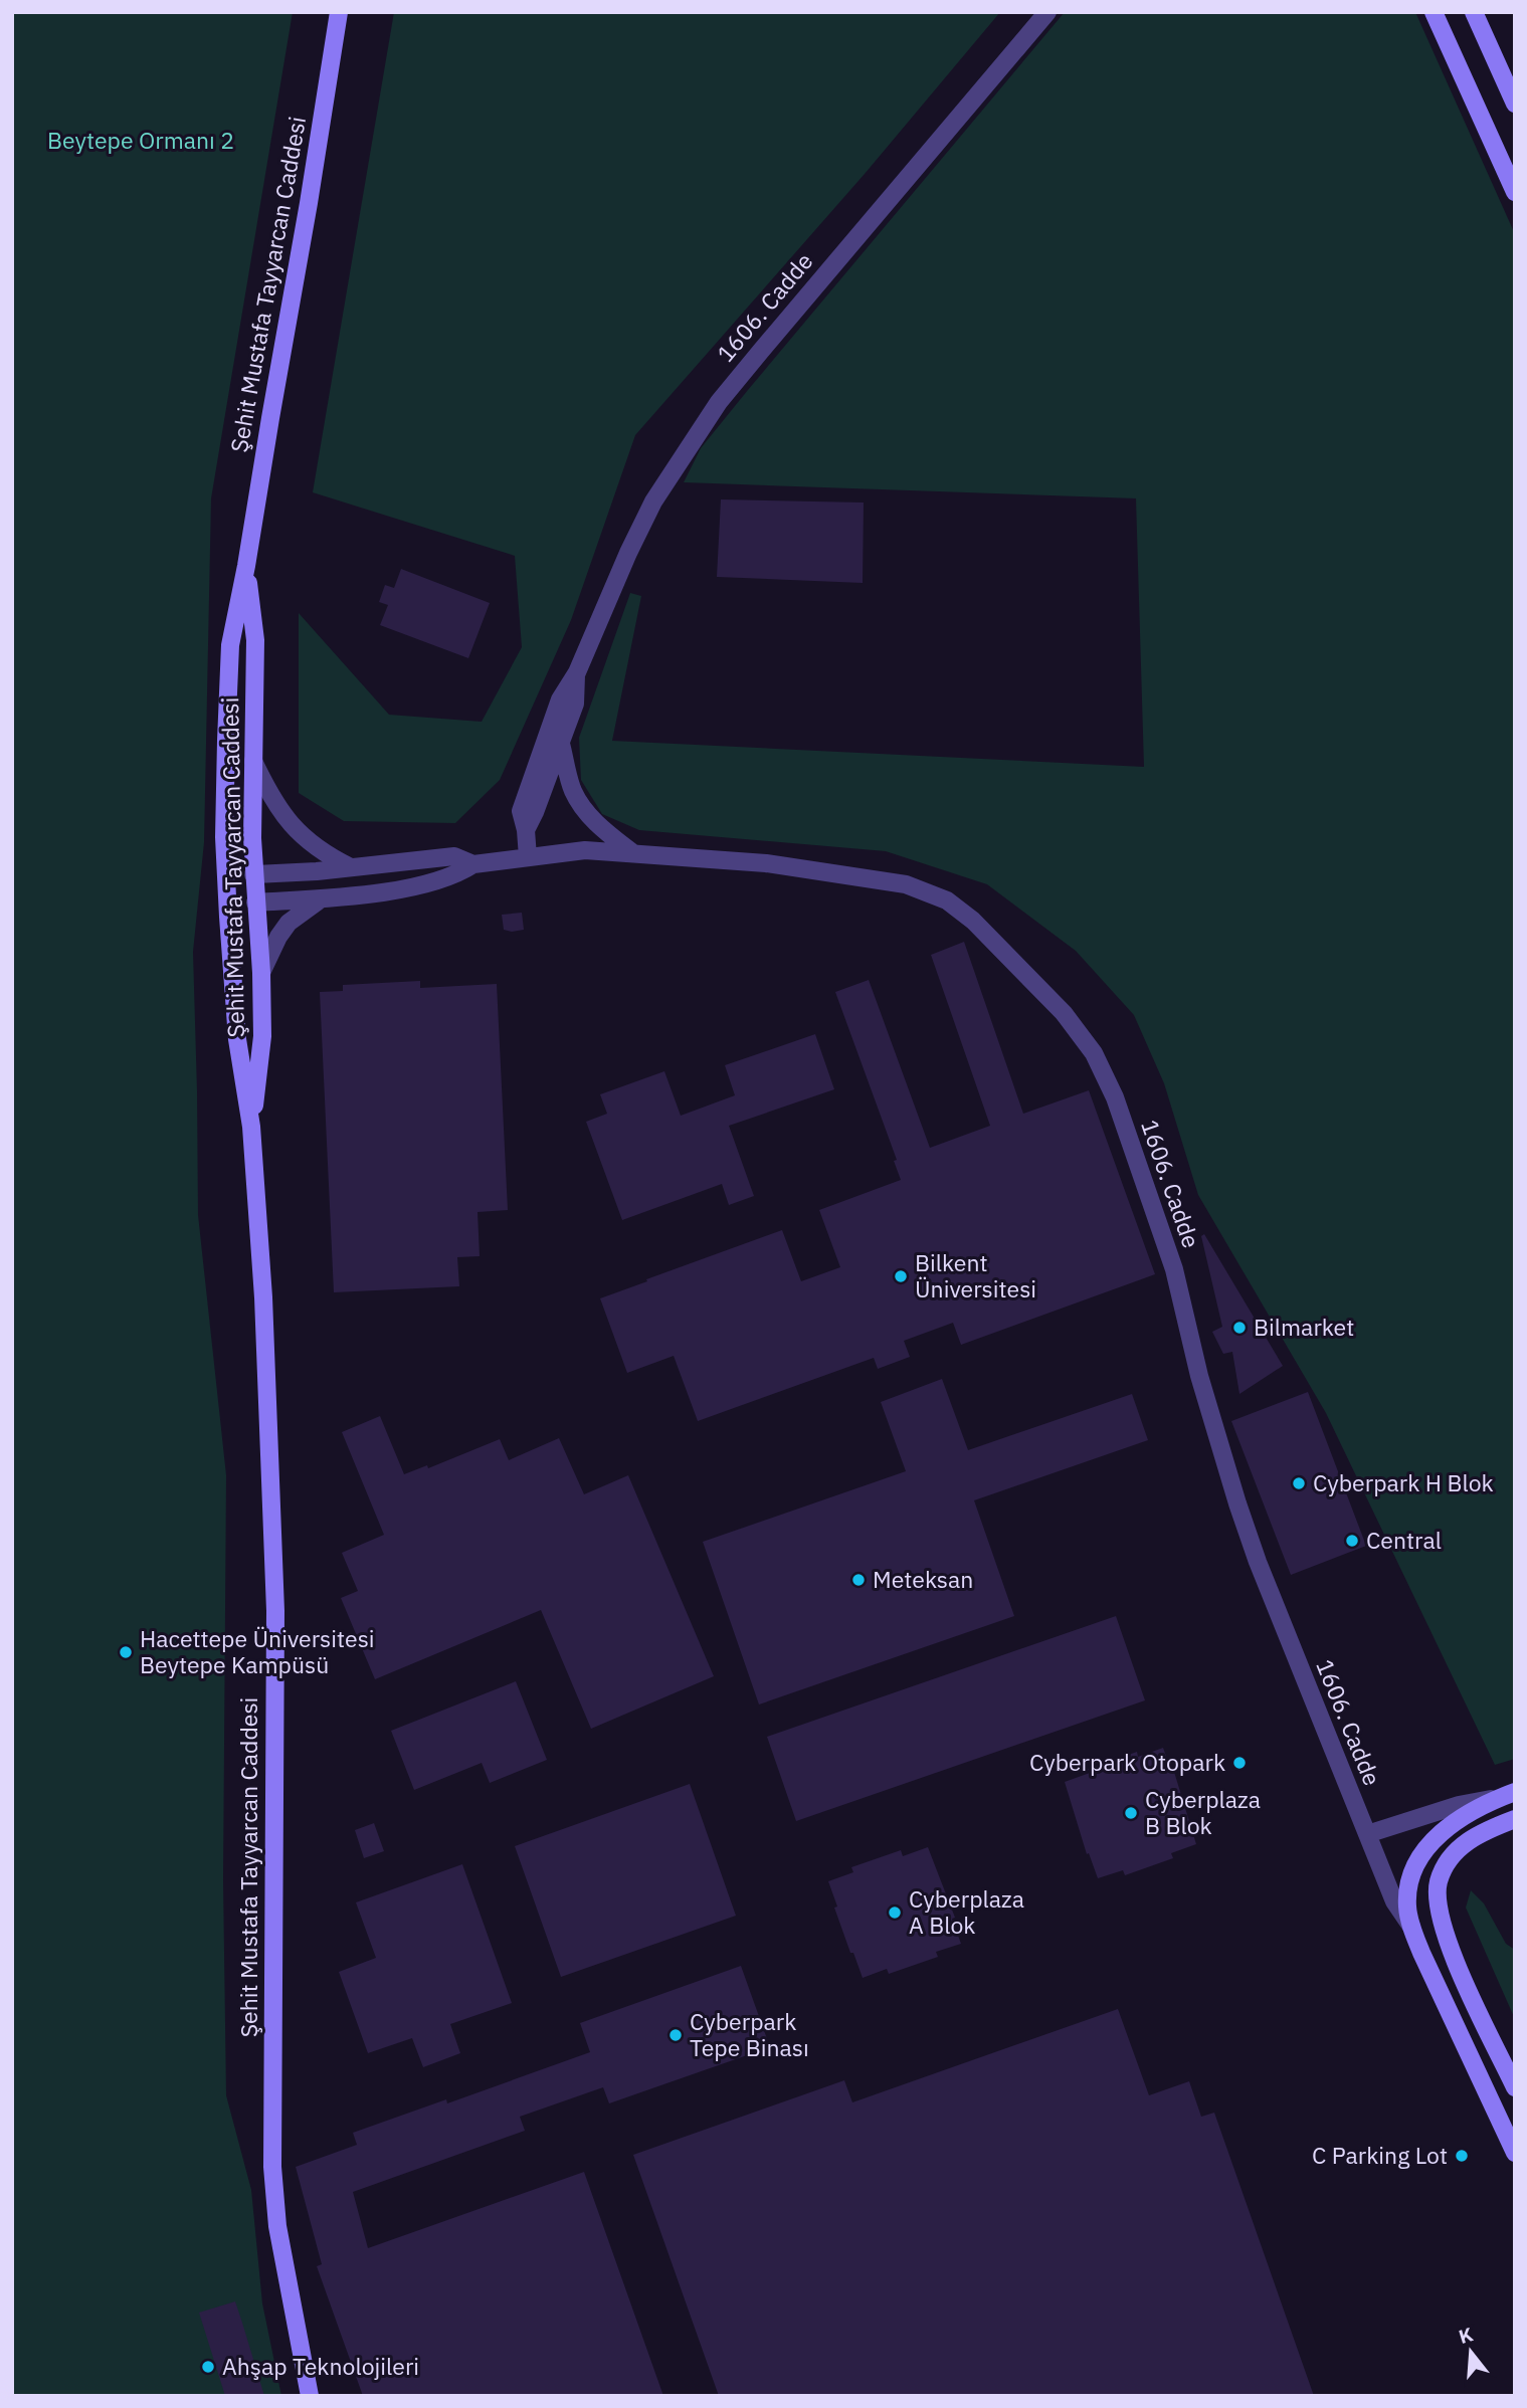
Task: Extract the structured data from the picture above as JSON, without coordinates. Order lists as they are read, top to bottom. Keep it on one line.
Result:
{"streets":{"main road":["Şehit Mustafa Tayyarcan Caddesi"],"street":["1606. Cadde"]},"parks":["Beytepe Ormanı 2"],"places":["Bilkent Üniversitesi","Bilmarket","Cyberpark H Blok","Central","Meteksan","Hacettepe Üniversitesi Beytepe Kampüsü","Cyberpark Otopark","Cyberplaza B Blok","Cyberplaza A Blok","Cyberpark Tepe Binası","C Parking Lot","Ahşap Teknolojileri"],"north":"top"}
